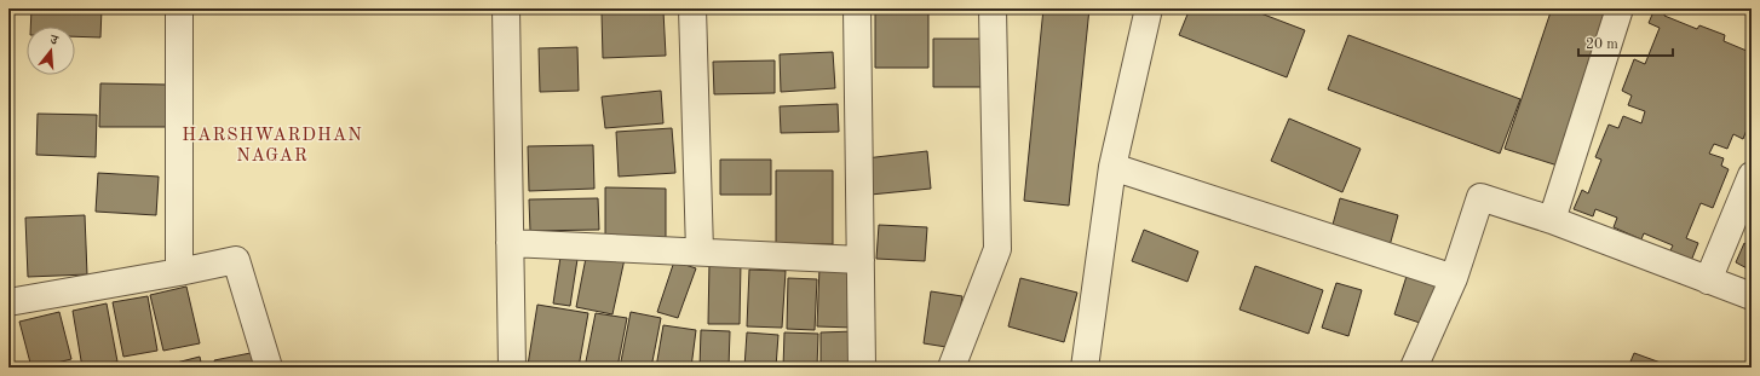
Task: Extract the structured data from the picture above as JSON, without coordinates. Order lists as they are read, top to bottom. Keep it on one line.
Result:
{"districts":["HARSHWARDHAN NAGAR"],"scale_bar":"20 m","north":"top"}
